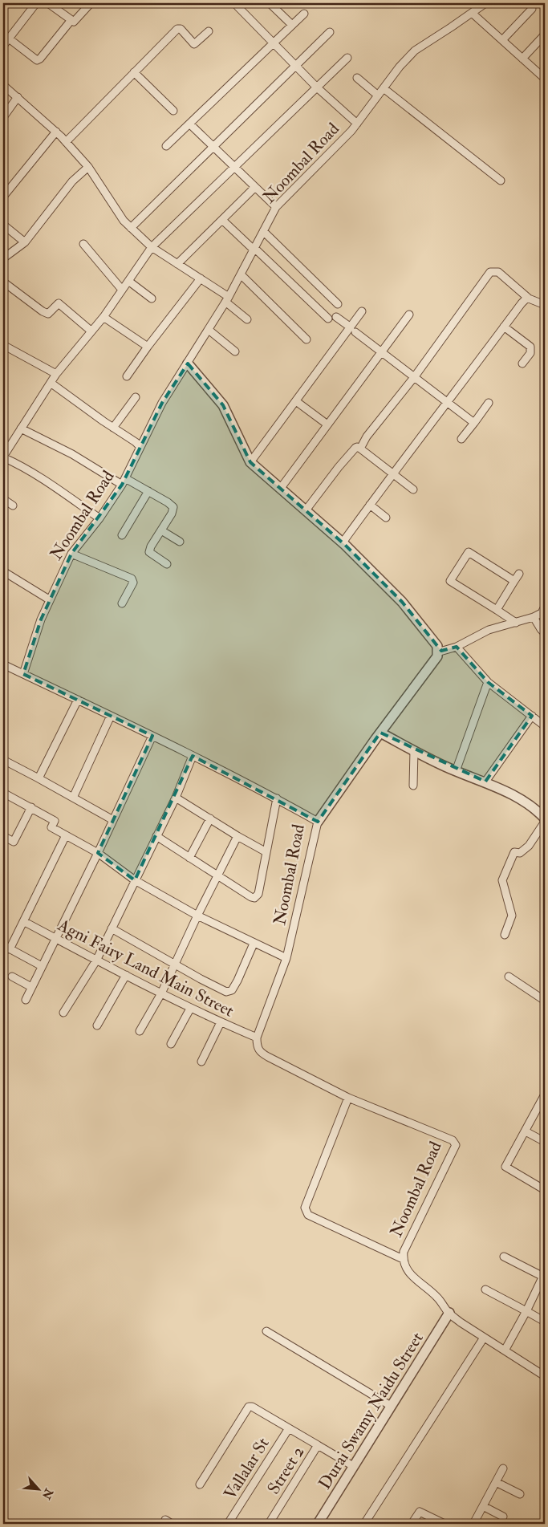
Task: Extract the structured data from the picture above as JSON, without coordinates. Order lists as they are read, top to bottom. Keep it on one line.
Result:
{"streets":{"street":["Noombal Road","Agni Fairy Land Main Street","Durai Swamy Naidu Street","Vallalar St","Street 2"]},"crossings":[["Noombal Road","Agni Fairy Land Main Street"],["Noombal Road","Durai Swamy Naidu Street"],["Durai Swamy Naidu Street","Street 2"]],"north":"bottom right"}
